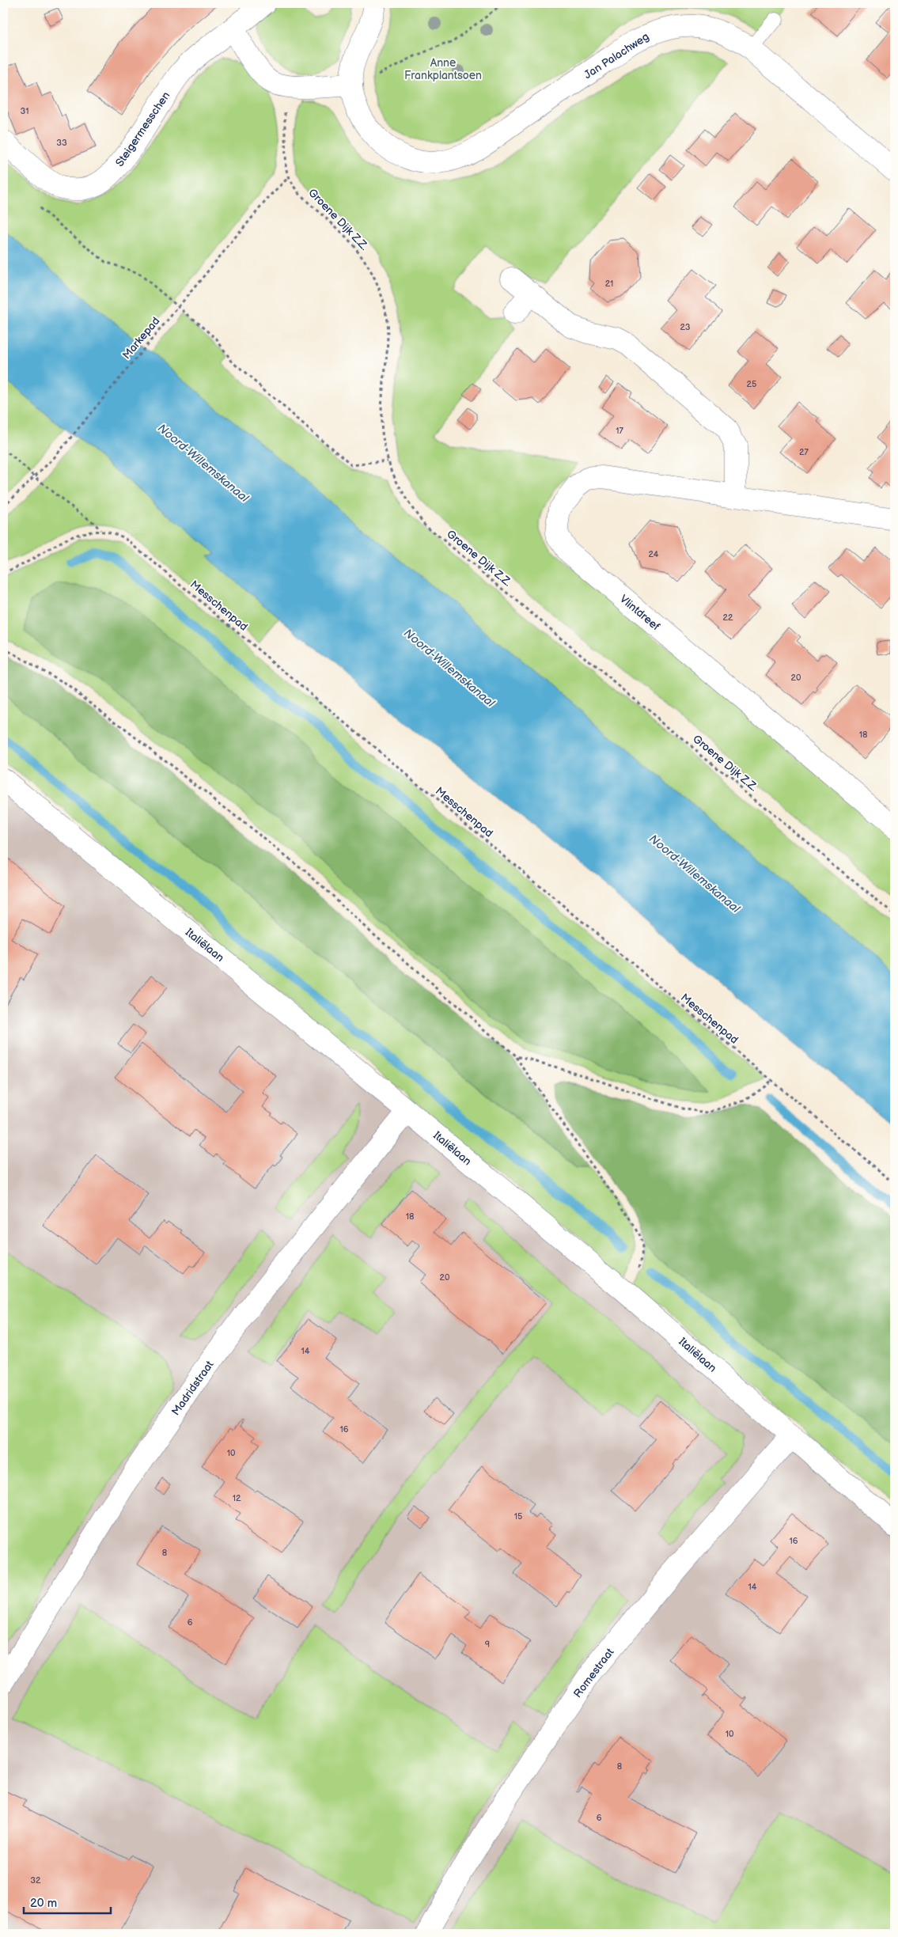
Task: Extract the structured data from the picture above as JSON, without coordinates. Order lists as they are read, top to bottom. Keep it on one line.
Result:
{"streets":{"street":["Jan Palachweg","Steigermesschen","Vlintdreef","Italiëlaan","Madridstraat","Romestraat"],"path":["Groene Dijk Z.Z.","Markepad","Messchenpad"]},"crossings":[["Groene Dijk Z.Z.","Markepad"],["Italiëlaan","Madridstraat"],["Italiëlaan","Romestraat"]],"water":["Noord-Willemskanaal"],"parks":["Anne Frankplantsoen"],"house_numbers":["31","33","21","23","25","17","27","24","22","20","18","18","20","14","16","10","12","15","16","8","14","6","9","10","8","6","32"],"scale_bar":"20 m"}
